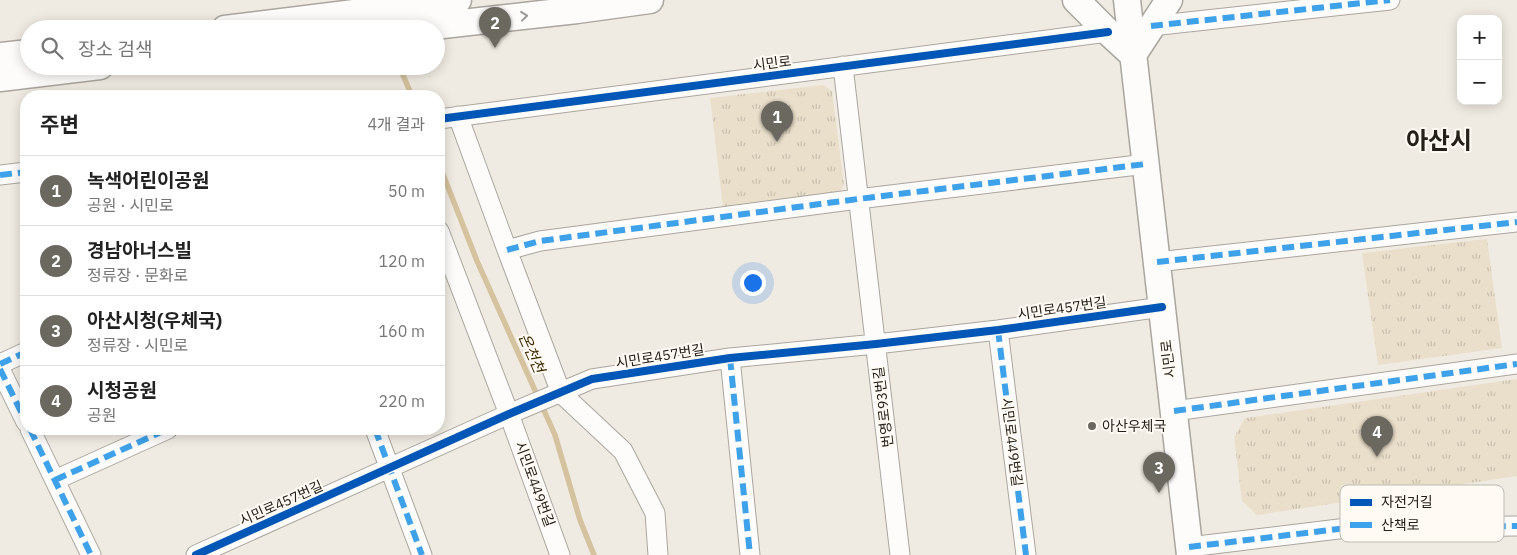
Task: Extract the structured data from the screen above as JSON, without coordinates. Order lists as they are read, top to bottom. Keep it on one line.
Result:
{"streets":{"main road":["시민로"],"street":["시민로457번길","번영로93번길","시민로449번길"]},"crossings":[["시민로","시민로457번길"],["시민로","번영로93번길"],["시민로457번길","번영로93번길"],["시민로457번길","시민로449번길"]],"districts":["아산시"],"water":["온천천"],"places":["아산우체국"],"legend":["자전거길","산책로"],"page":{"pins":["2","1","4","3"],"map_buttons":["+","−"],"search":"장소 검색","heading":["주변","4개 결과"],"list":[{"mark":"1","name":"녹색어린이공원","note":"공원 · 시민로","value":"50 m"},{"mark":"2","name":"경남아너스빌","note":"정류장 · 문화로","value":"120 m"},{"mark":"3","name":"아산시청(우체국)","note":"정류장 · 시민로","value":"160 m"},{"mark":"4","name":"시청공원","note":"공원","value":"220 m"}]}}
